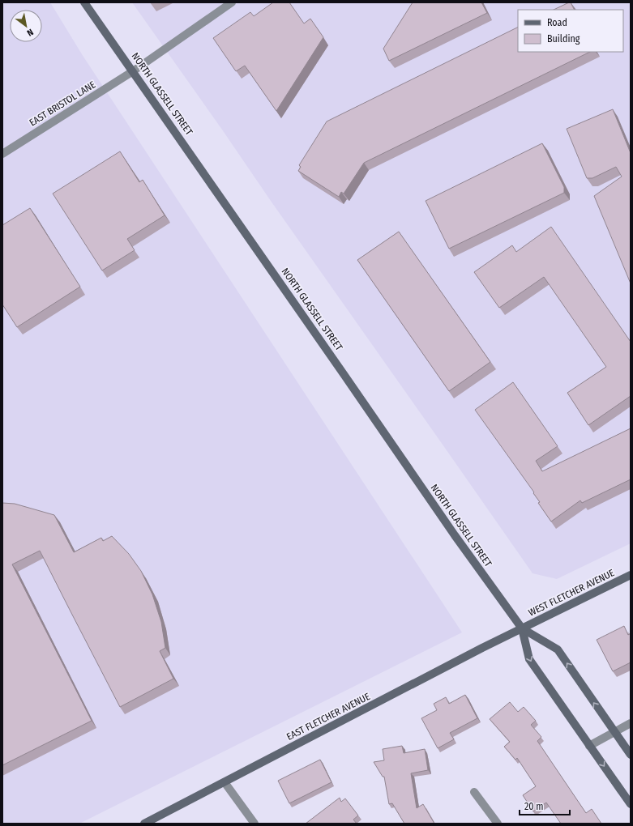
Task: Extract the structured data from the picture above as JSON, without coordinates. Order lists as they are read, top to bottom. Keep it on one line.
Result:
{"streets":{"main road":["NORTH GLASSELL STREET","WEST FLETCHER AVENUE","EAST FLETCHER AVENUE"],"street":["EAST BRISTOL LANE"]},"crossings":[["NORTH GLASSELL STREET","EAST BRISTOL LANE"],["NORTH GLASSELL STREET","WEST FLETCHER AVENUE"],["NORTH GLASSELL STREET","EAST FLETCHER AVENUE"],["WEST FLETCHER AVENUE","EAST FLETCHER AVENUE"]],"legend":["Road","Building"],"scale_bar":"20 m","north":"bottom right"}
